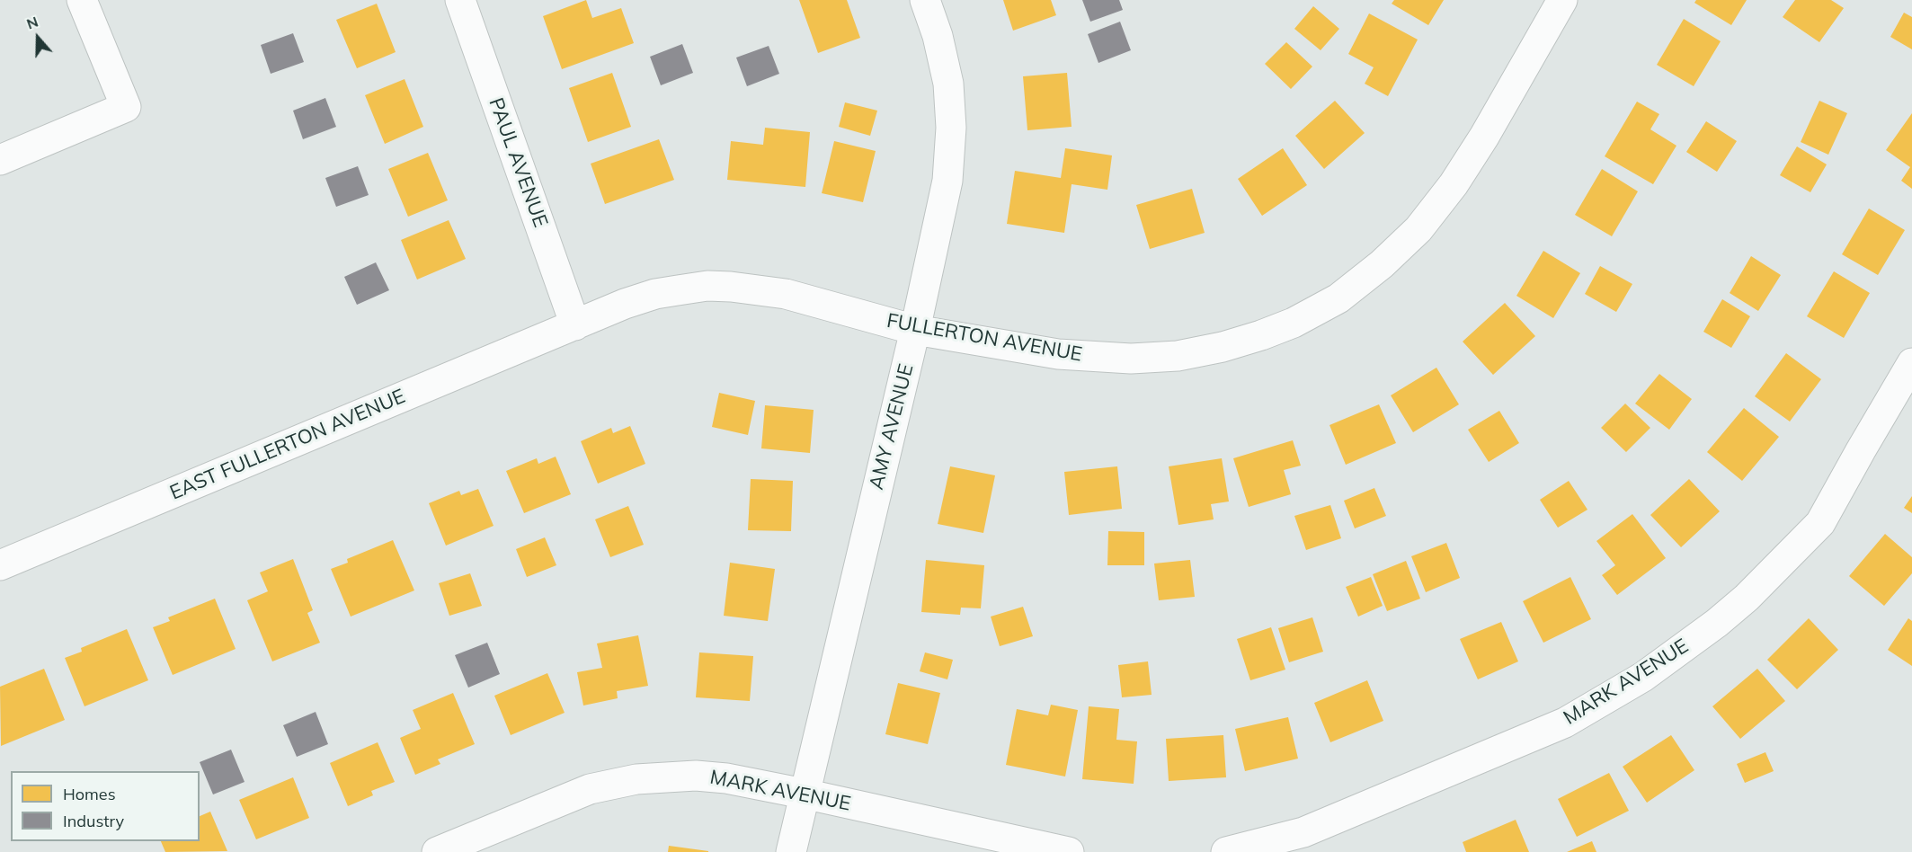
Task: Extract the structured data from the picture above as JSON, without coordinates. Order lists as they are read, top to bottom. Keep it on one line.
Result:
{"streets":{"street":["PAUL AVENUE","FULLERTON AVENUE","AMY AVENUE","EAST FULLERTON AVENUE","MARK AVENUE"]},"crossings":[["PAUL AVENUE","FULLERTON AVENUE"],["PAUL AVENUE","EAST FULLERTON AVENUE"],["FULLERTON AVENUE","AMY AVENUE"],["FULLERTON AVENUE","EAST FULLERTON AVENUE"],["AMY AVENUE","MARK AVENUE"]],"legend":["Homes","Industry"],"north":"top"}
